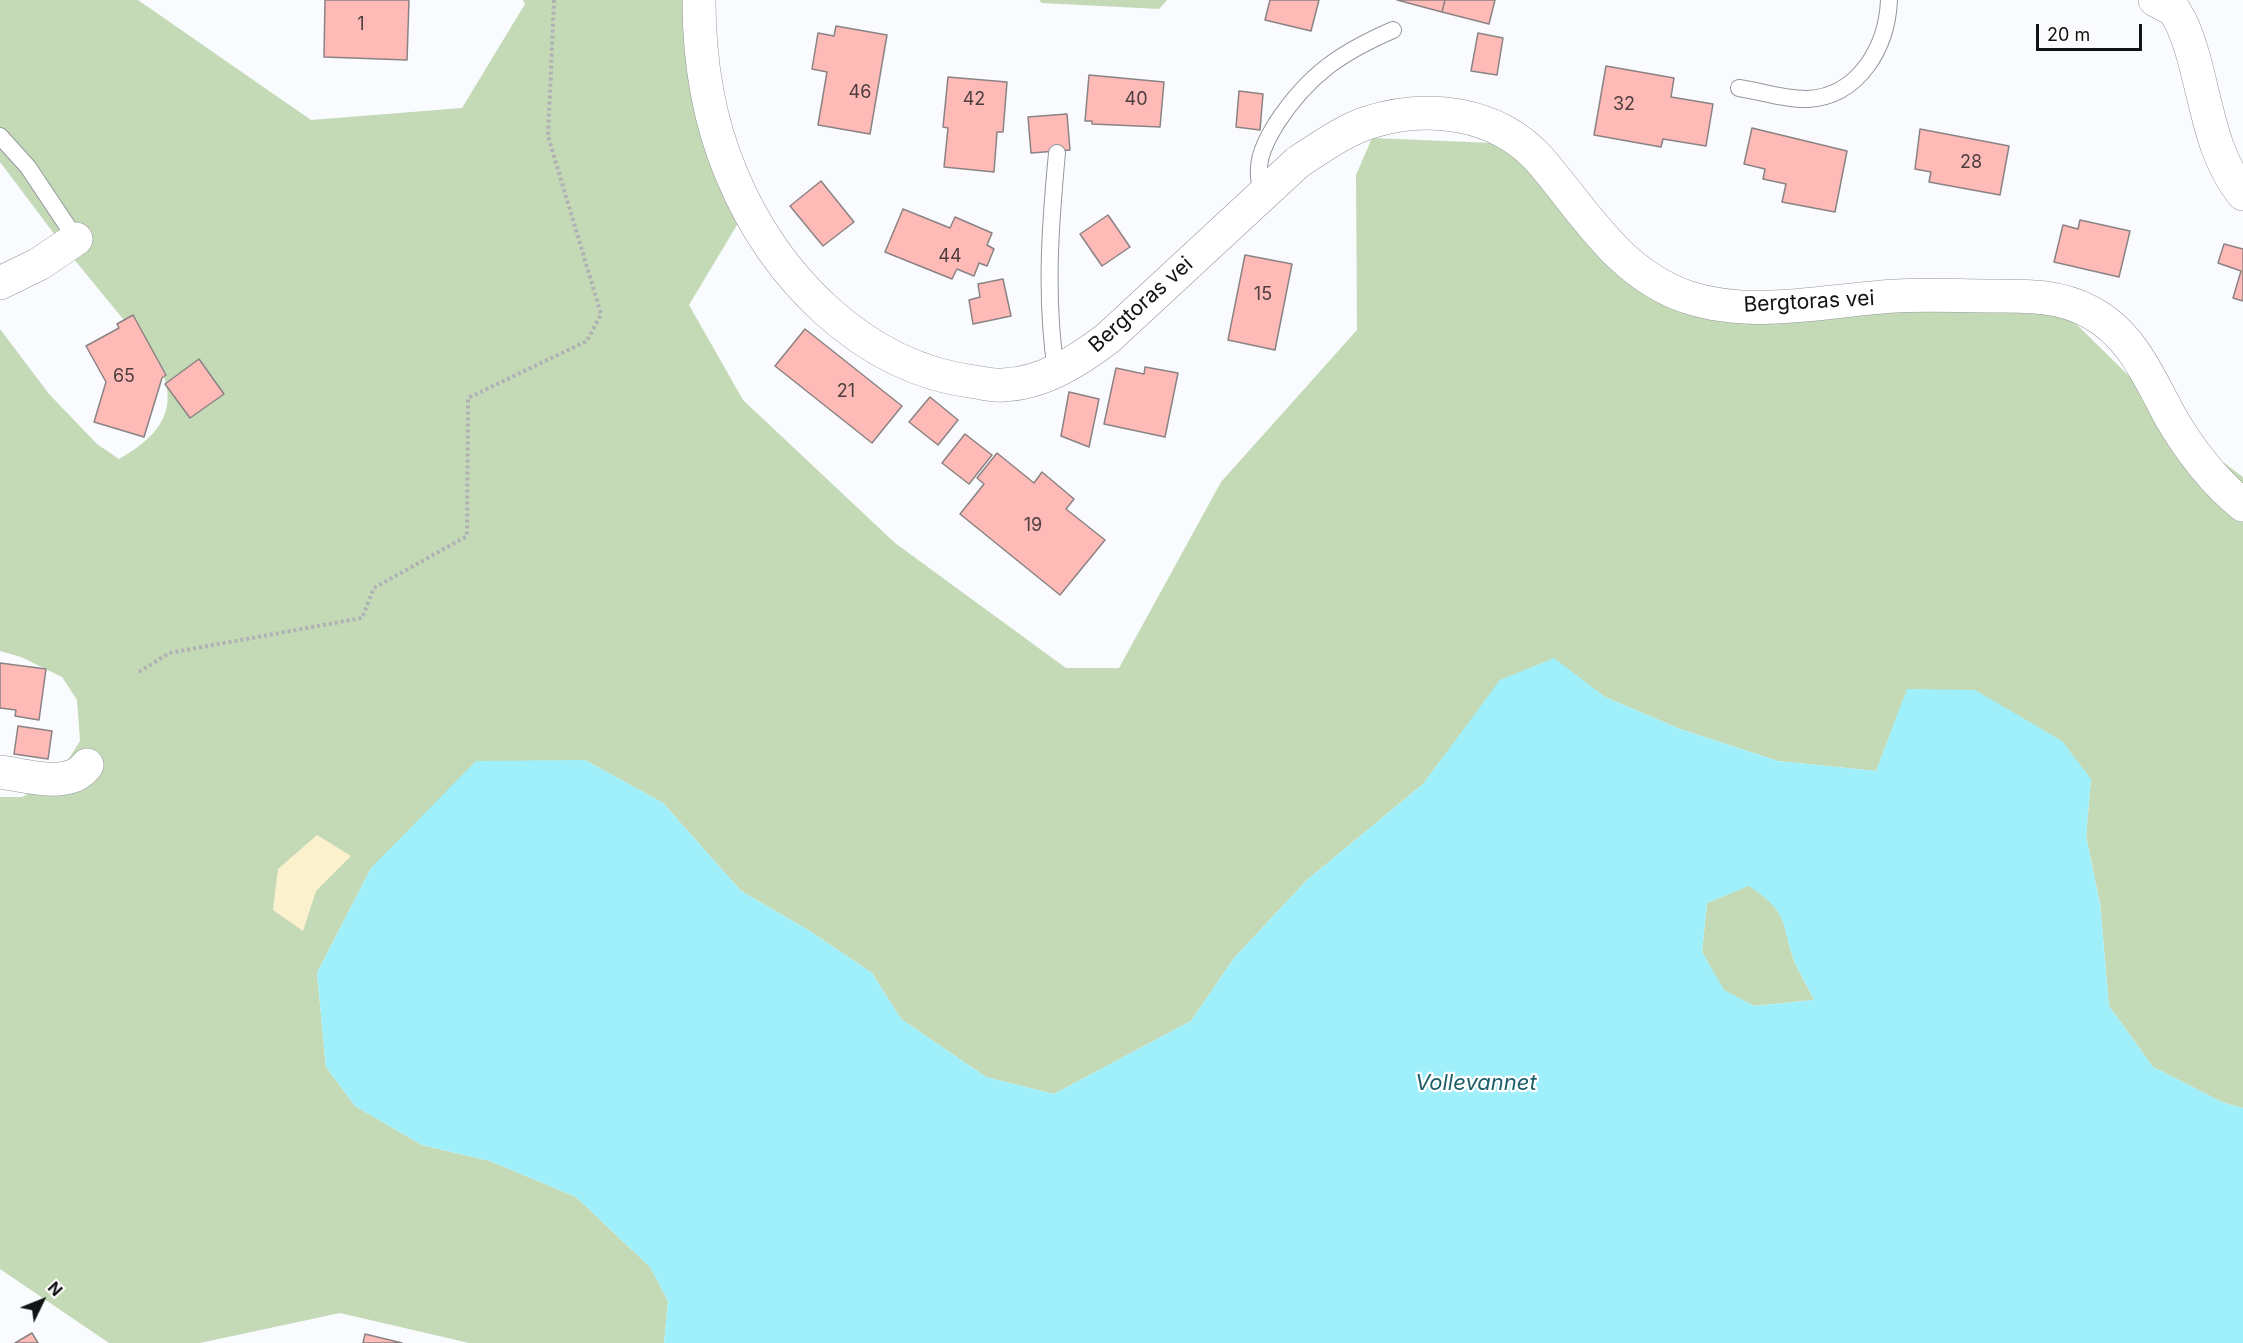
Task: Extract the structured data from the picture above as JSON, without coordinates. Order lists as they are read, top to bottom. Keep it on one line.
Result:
{"streets":{"street":["Bergtoras vei"]},"water":["Vollevannet"],"house_numbers":["1","46","42","40","32","28","44","15","65","21","19"],"scale_bar":"20 m","north":"top right"}
